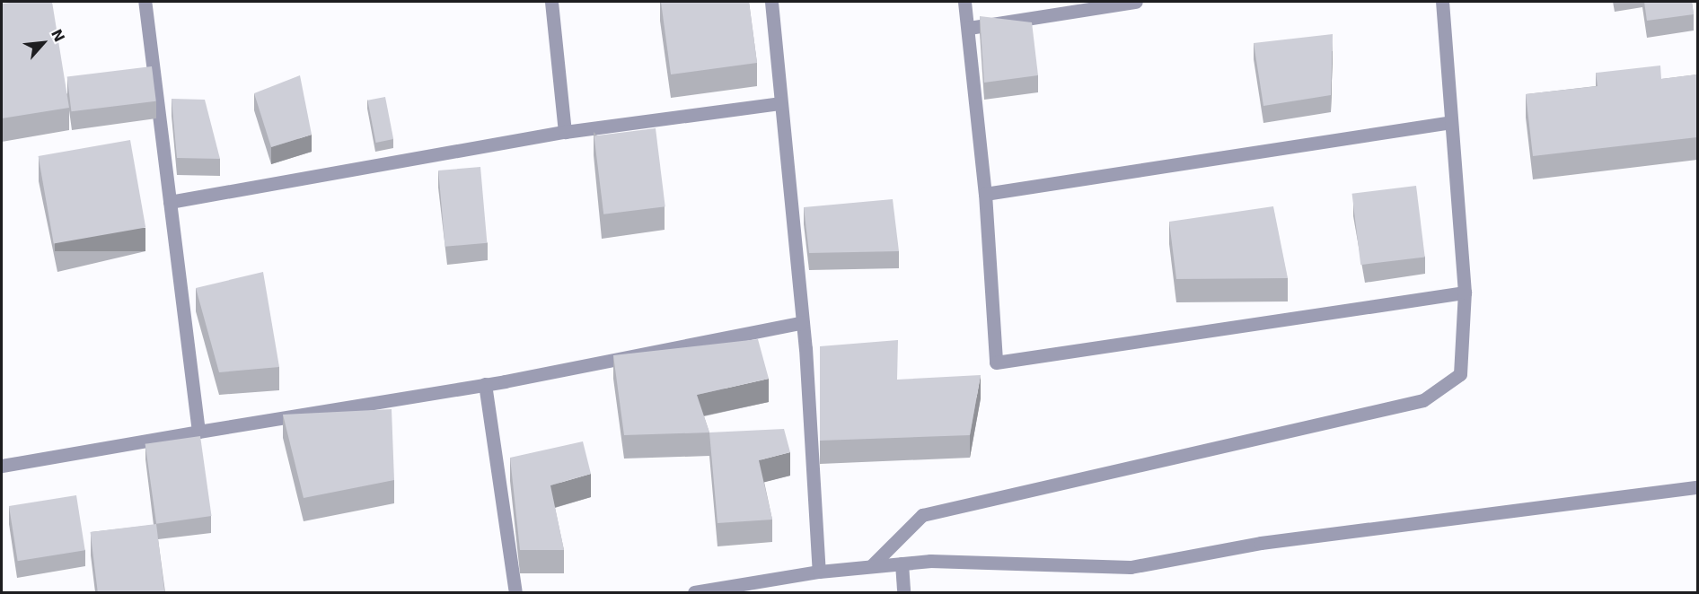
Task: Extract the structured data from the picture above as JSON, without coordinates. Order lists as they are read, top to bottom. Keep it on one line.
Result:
{"north":"top right"}
